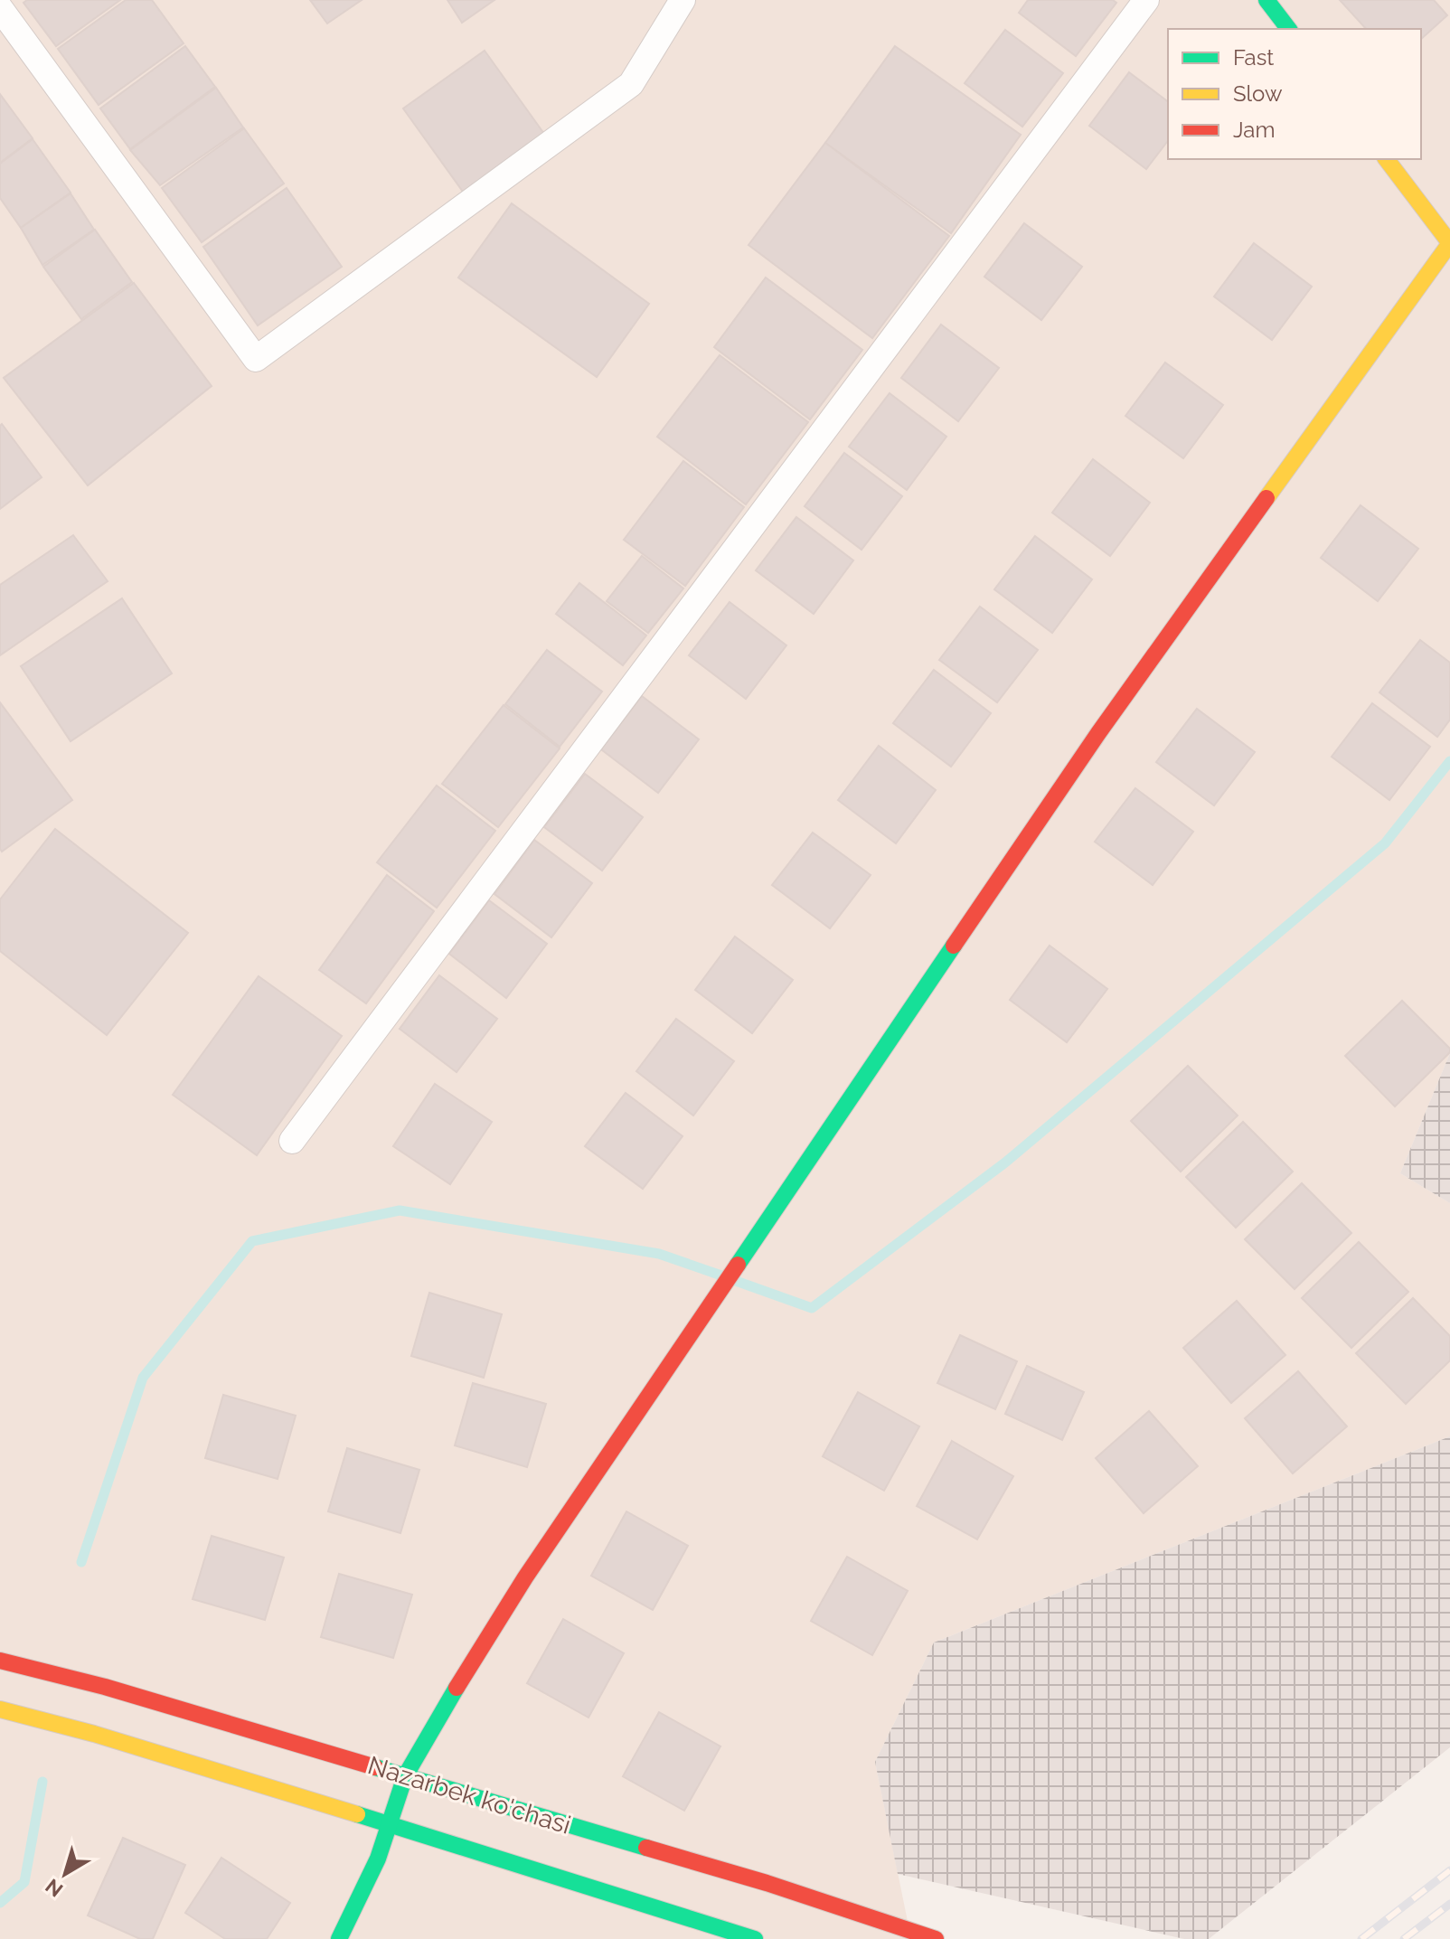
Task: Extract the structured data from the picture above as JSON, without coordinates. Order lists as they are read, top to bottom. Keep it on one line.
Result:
{"streets":{"main road":["Nazarbek ko'chasi"]},"legend":["Fast","Slow","Jam"],"north":"bottom left"}
